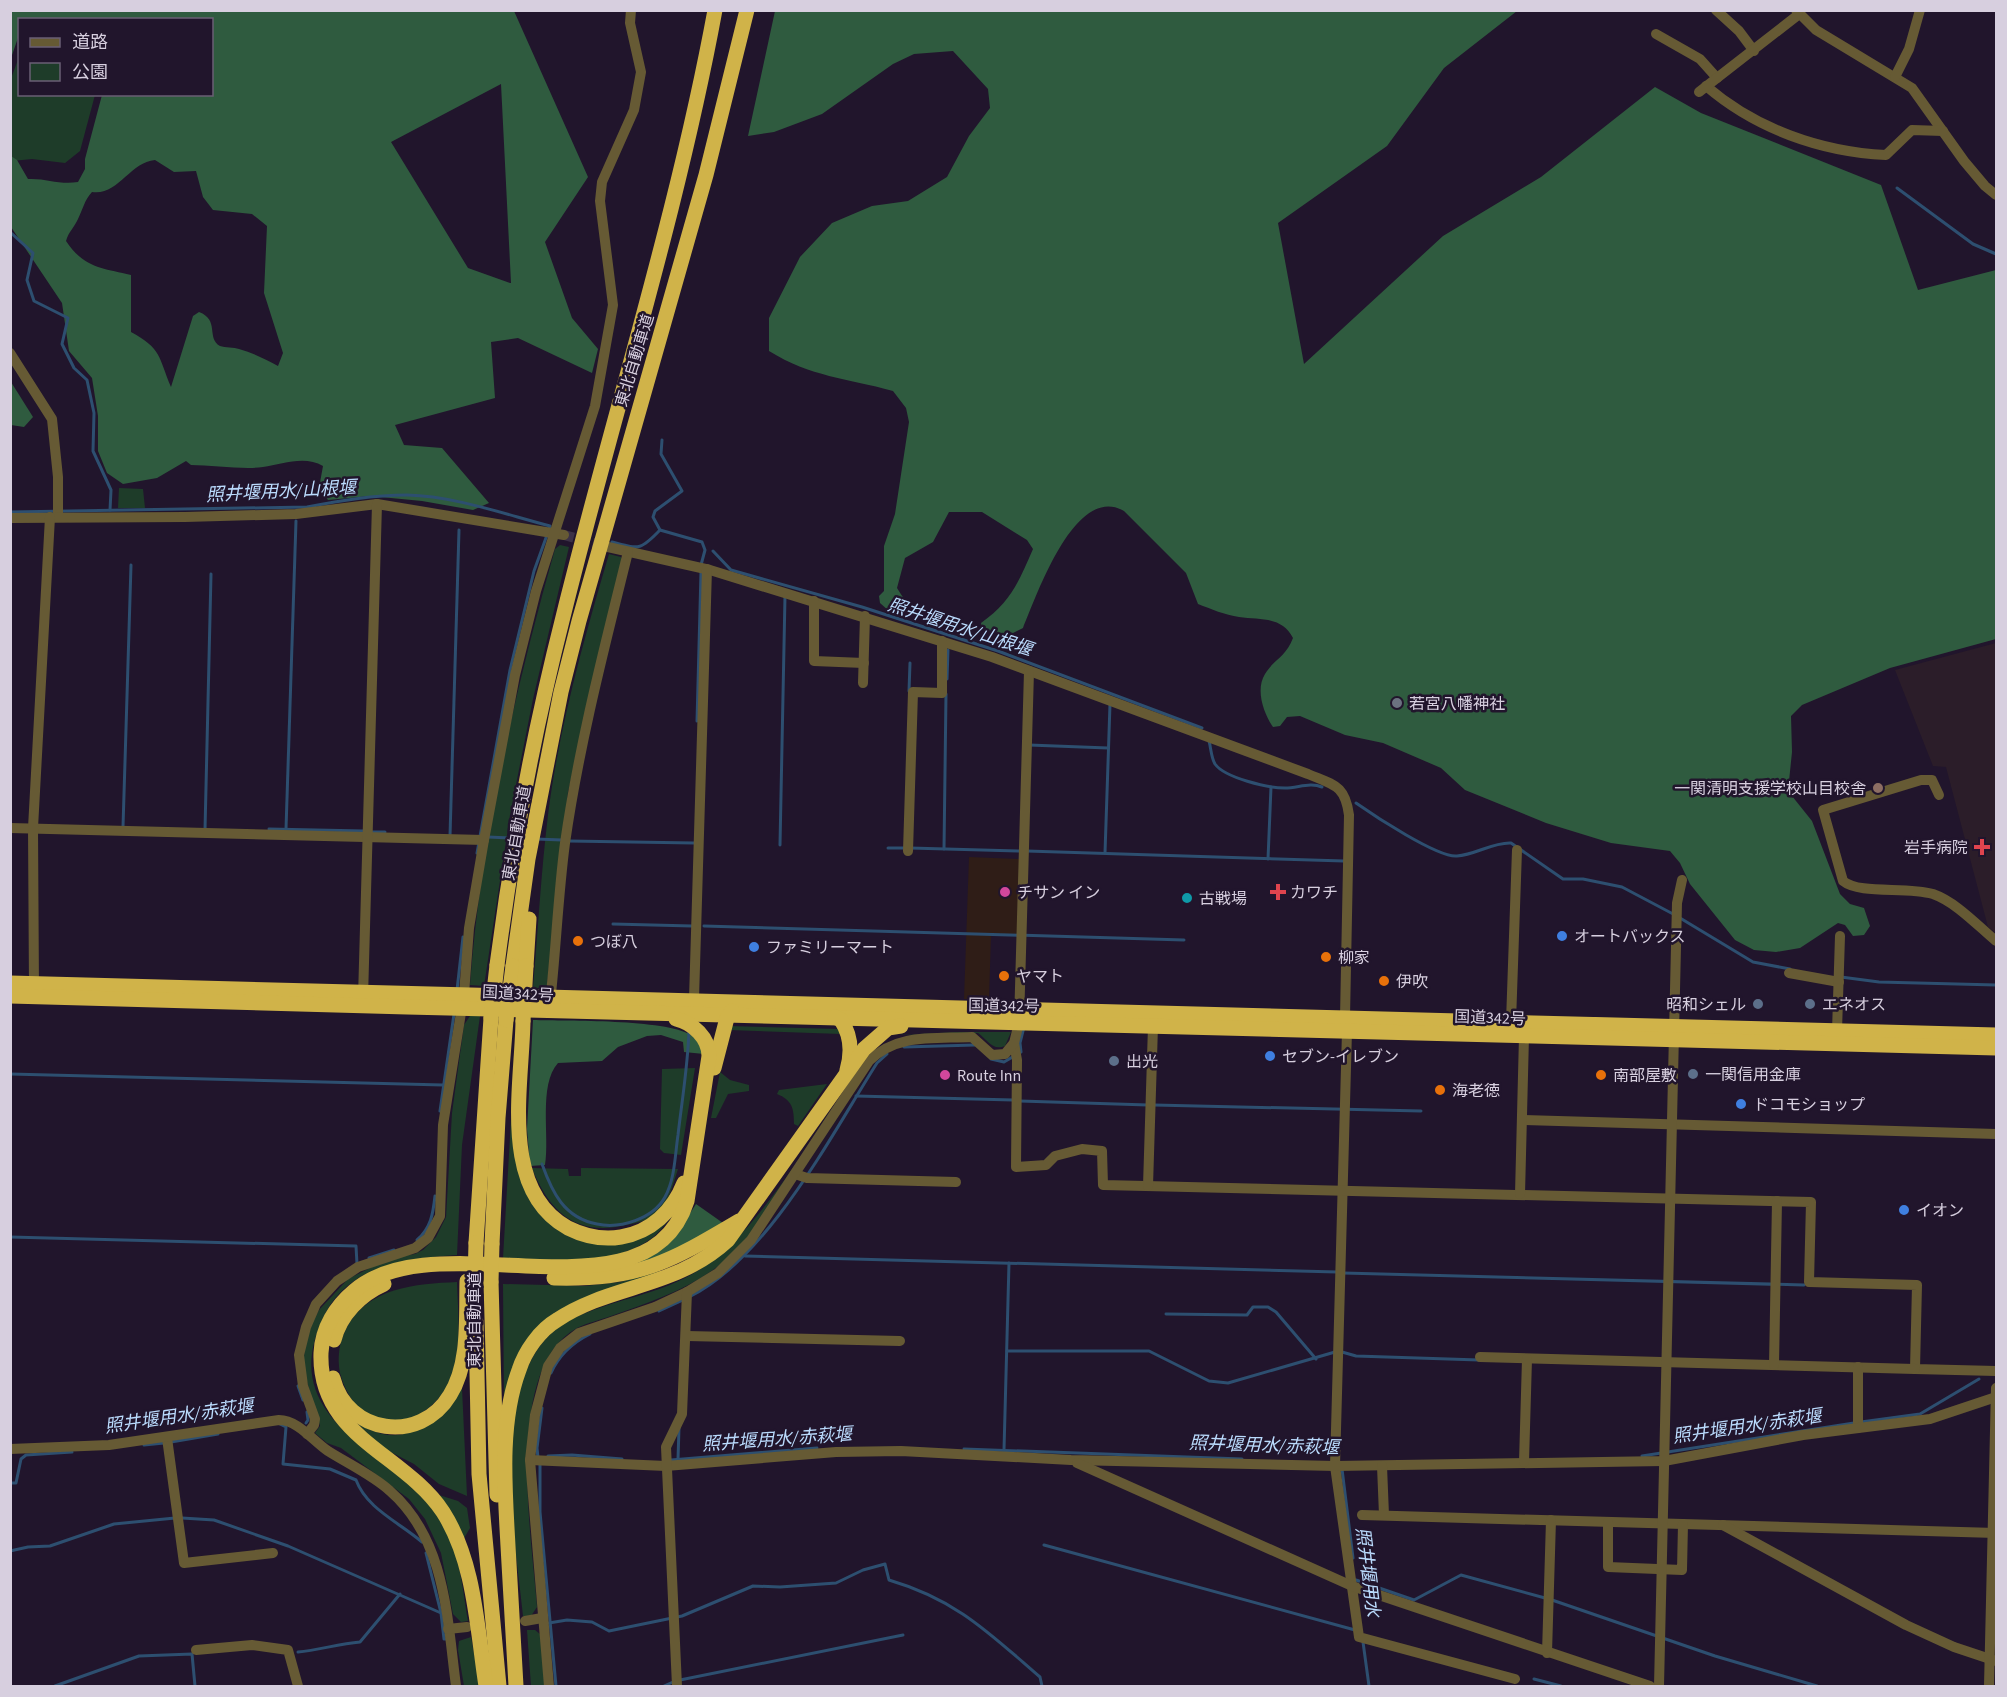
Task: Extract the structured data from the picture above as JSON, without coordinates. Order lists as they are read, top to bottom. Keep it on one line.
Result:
{"streets":{"highway":["東北自動車道","国道342号"]},"water":["照井堰用水/山根堰","照井堰用水/赤萩堰","照井堰用水"],"places":{"other":["若宮八幡神社","一関清明支援学校山目校舎","チサン イン","古戦場","オートバックス","つぼ八","ファミリーマート","柳家","ヤマト","伊吹","昭和シェル","エネオス","セブン-イレブン","出光","一関信用金庫","Route Inn","南部屋敷","海老徳","ドコモショップ","イオン"],"health":["岩手病院","カワチ"]},"legend":["道路","公園"]}
